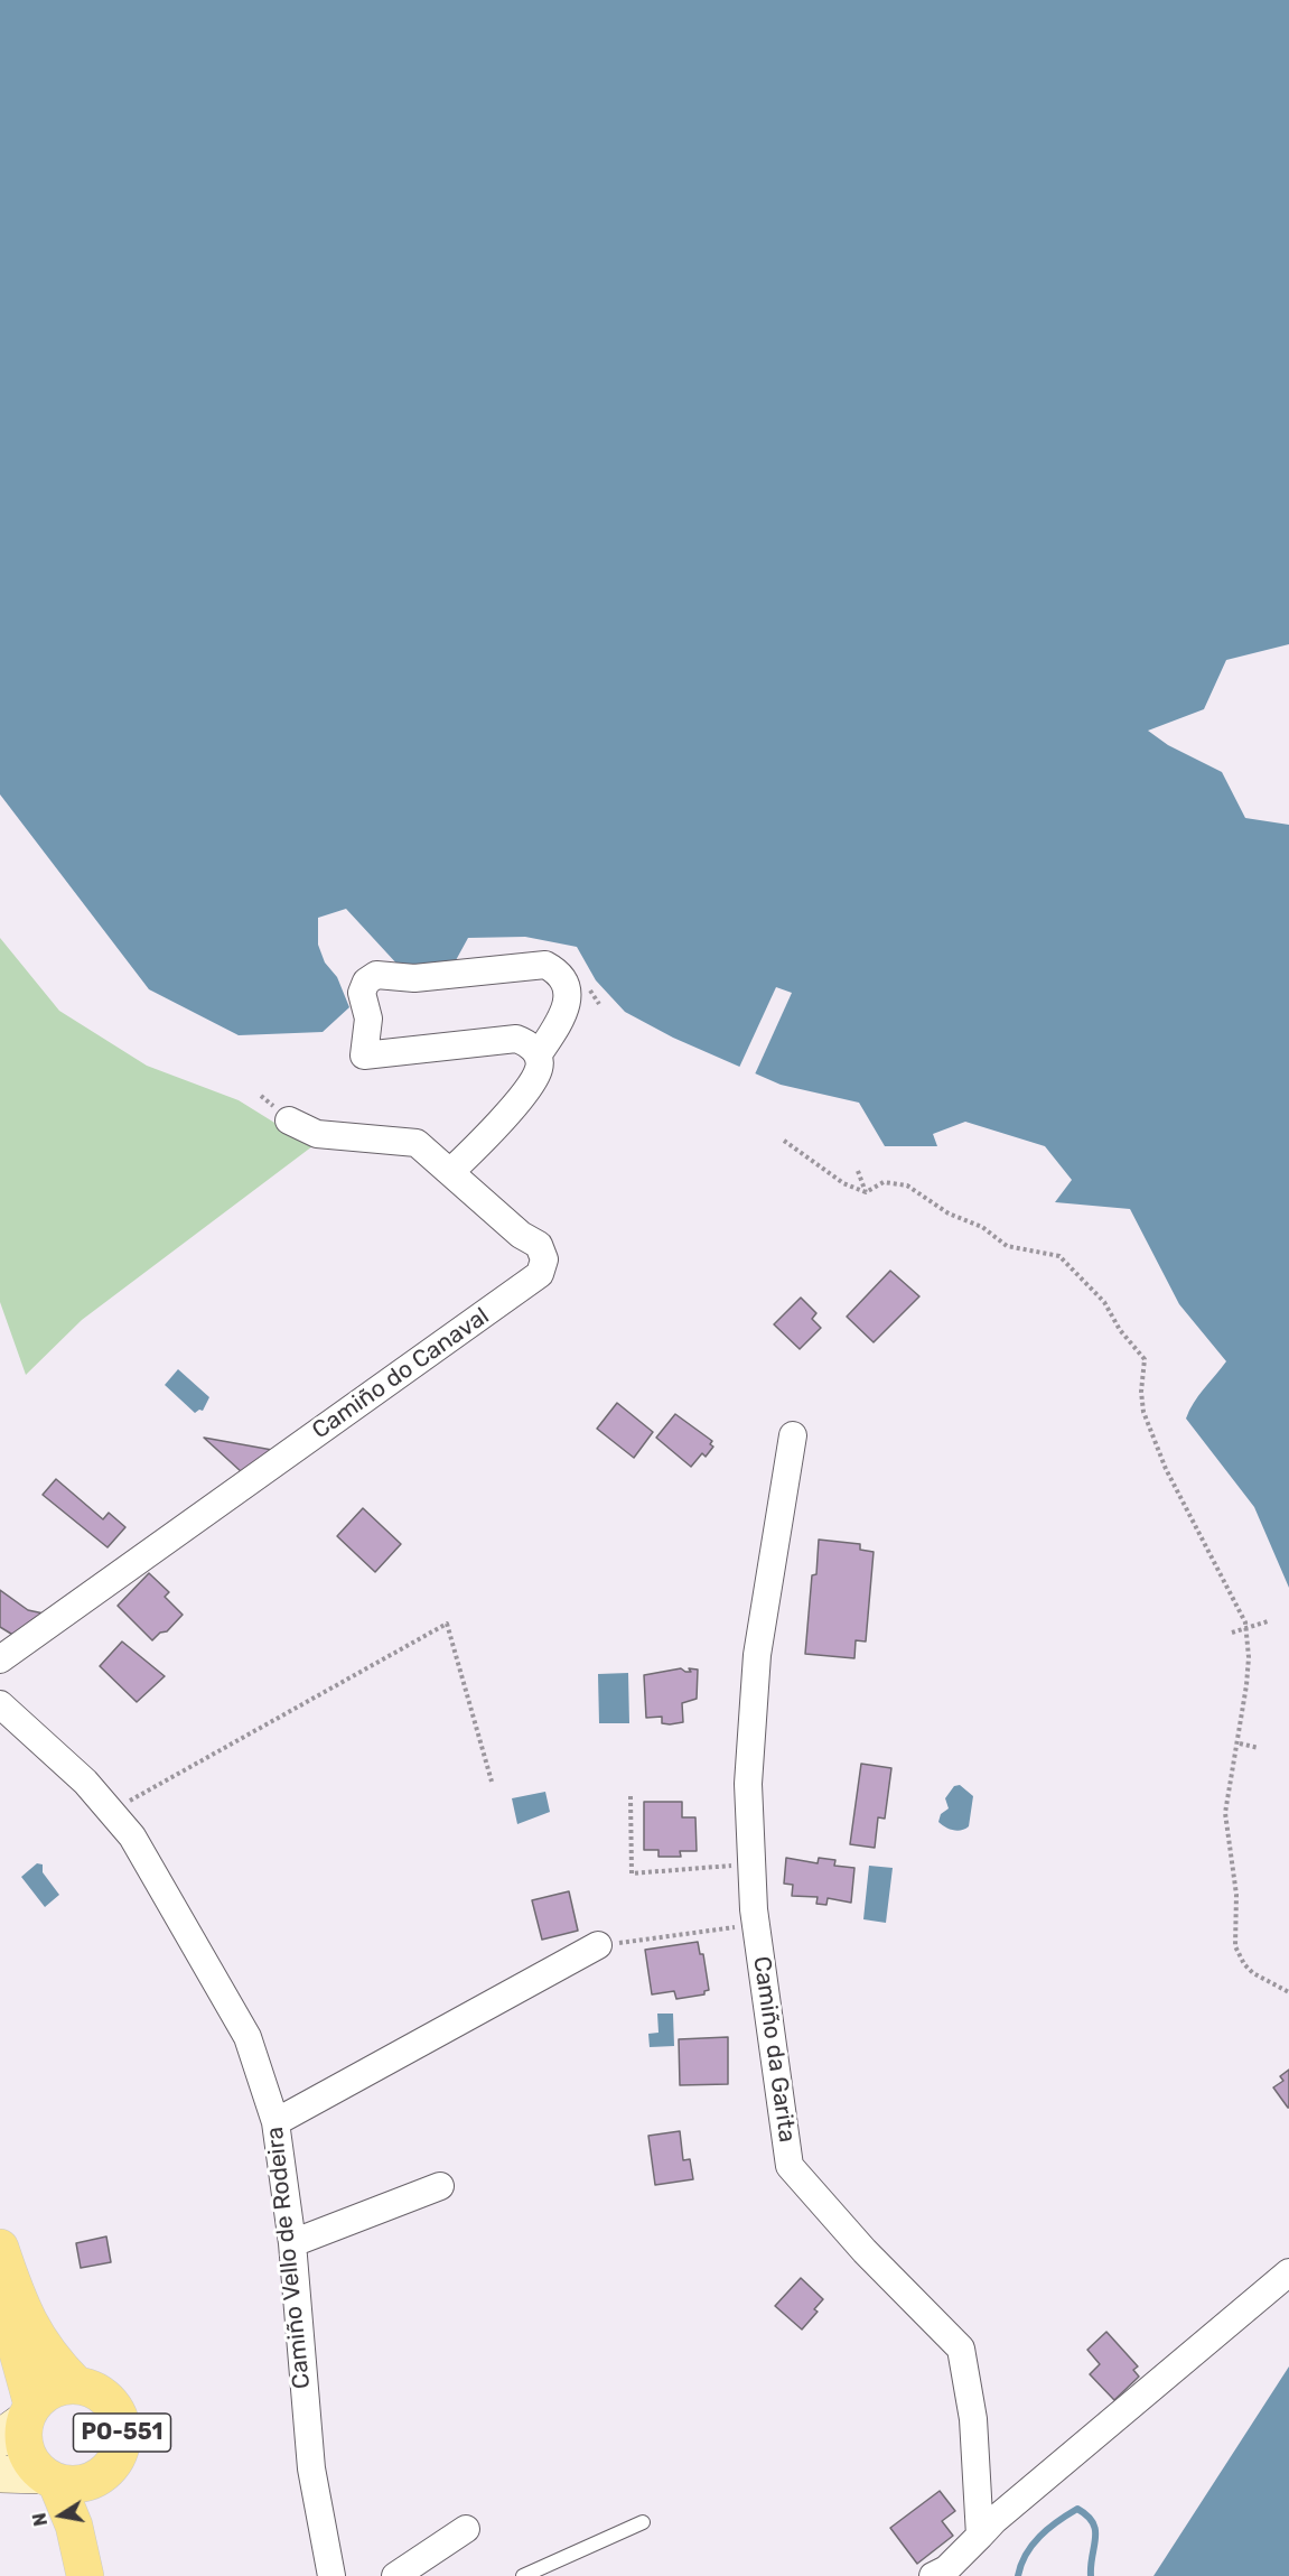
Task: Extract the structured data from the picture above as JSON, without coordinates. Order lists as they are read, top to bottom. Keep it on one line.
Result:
{"streets":{"main road":["PO-551"],"street":["Camiño do Canaval","Camiño da Garita","Camiño Vello de Rodeira"]},"north":"left"}
